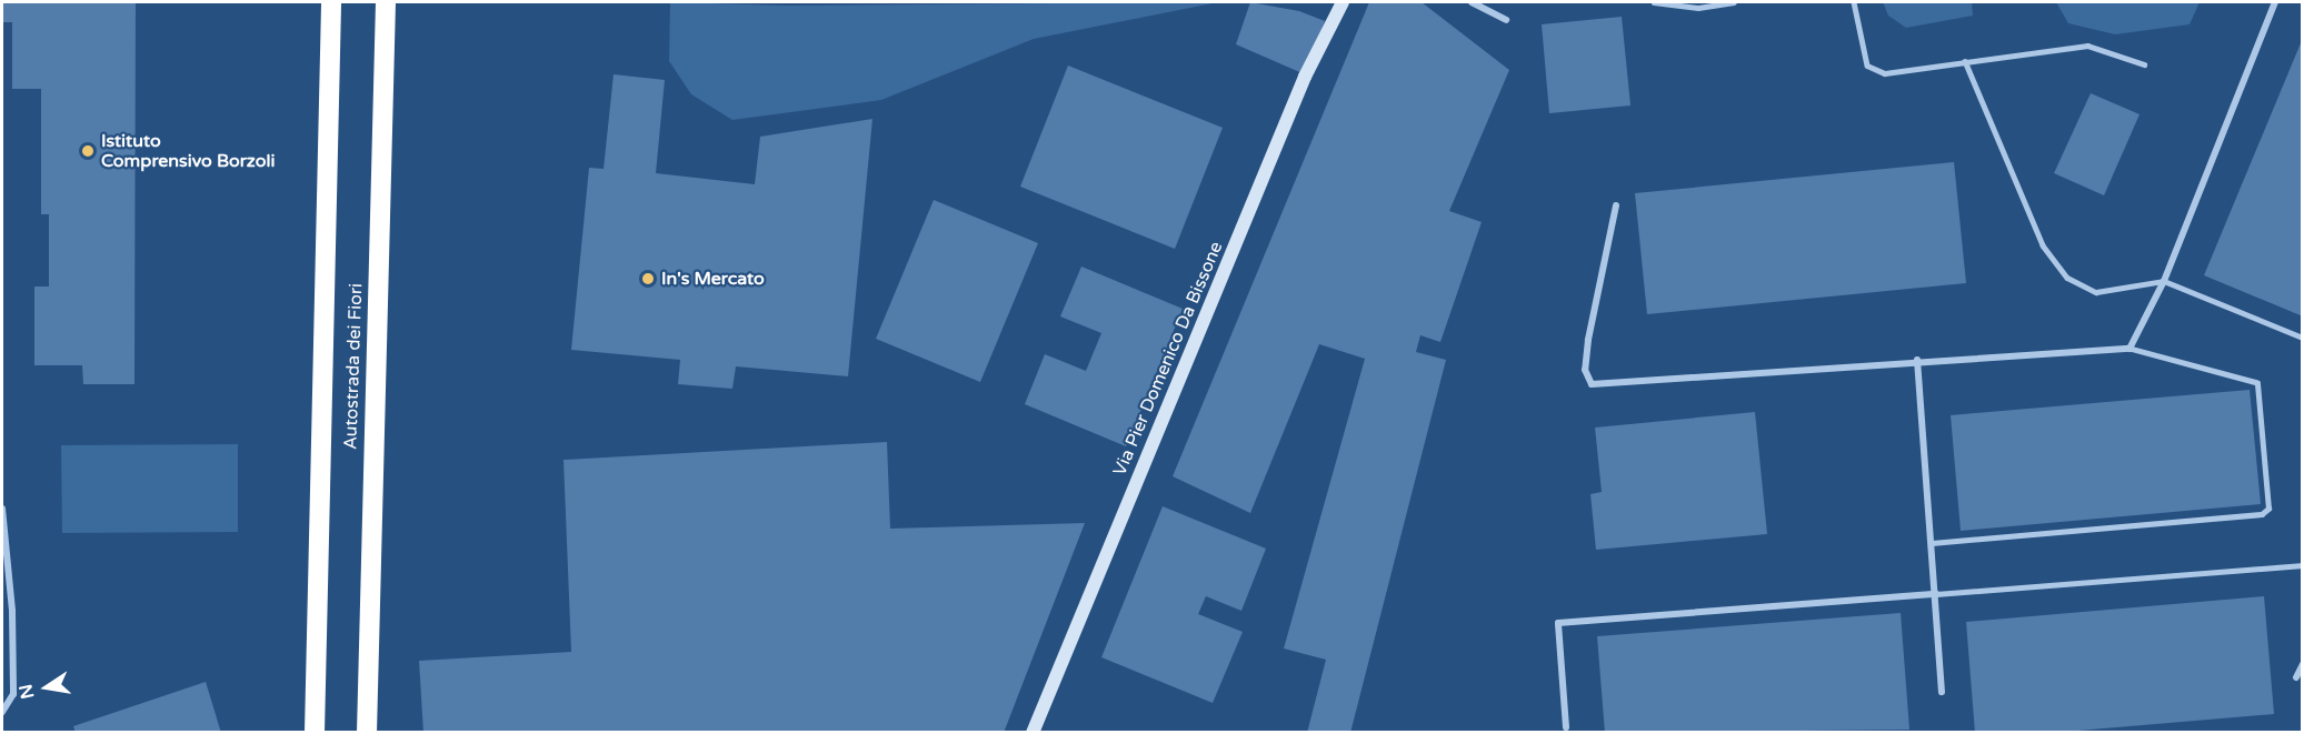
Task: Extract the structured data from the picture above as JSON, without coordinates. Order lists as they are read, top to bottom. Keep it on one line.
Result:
{"streets":{"highway":["Autostrada dei Fiori"],"main road":["Via Pier Domenico Da Bissone"]},"places":["Istituto Comprensivo Borzoli","In's Mercato"],"north":"left"}
